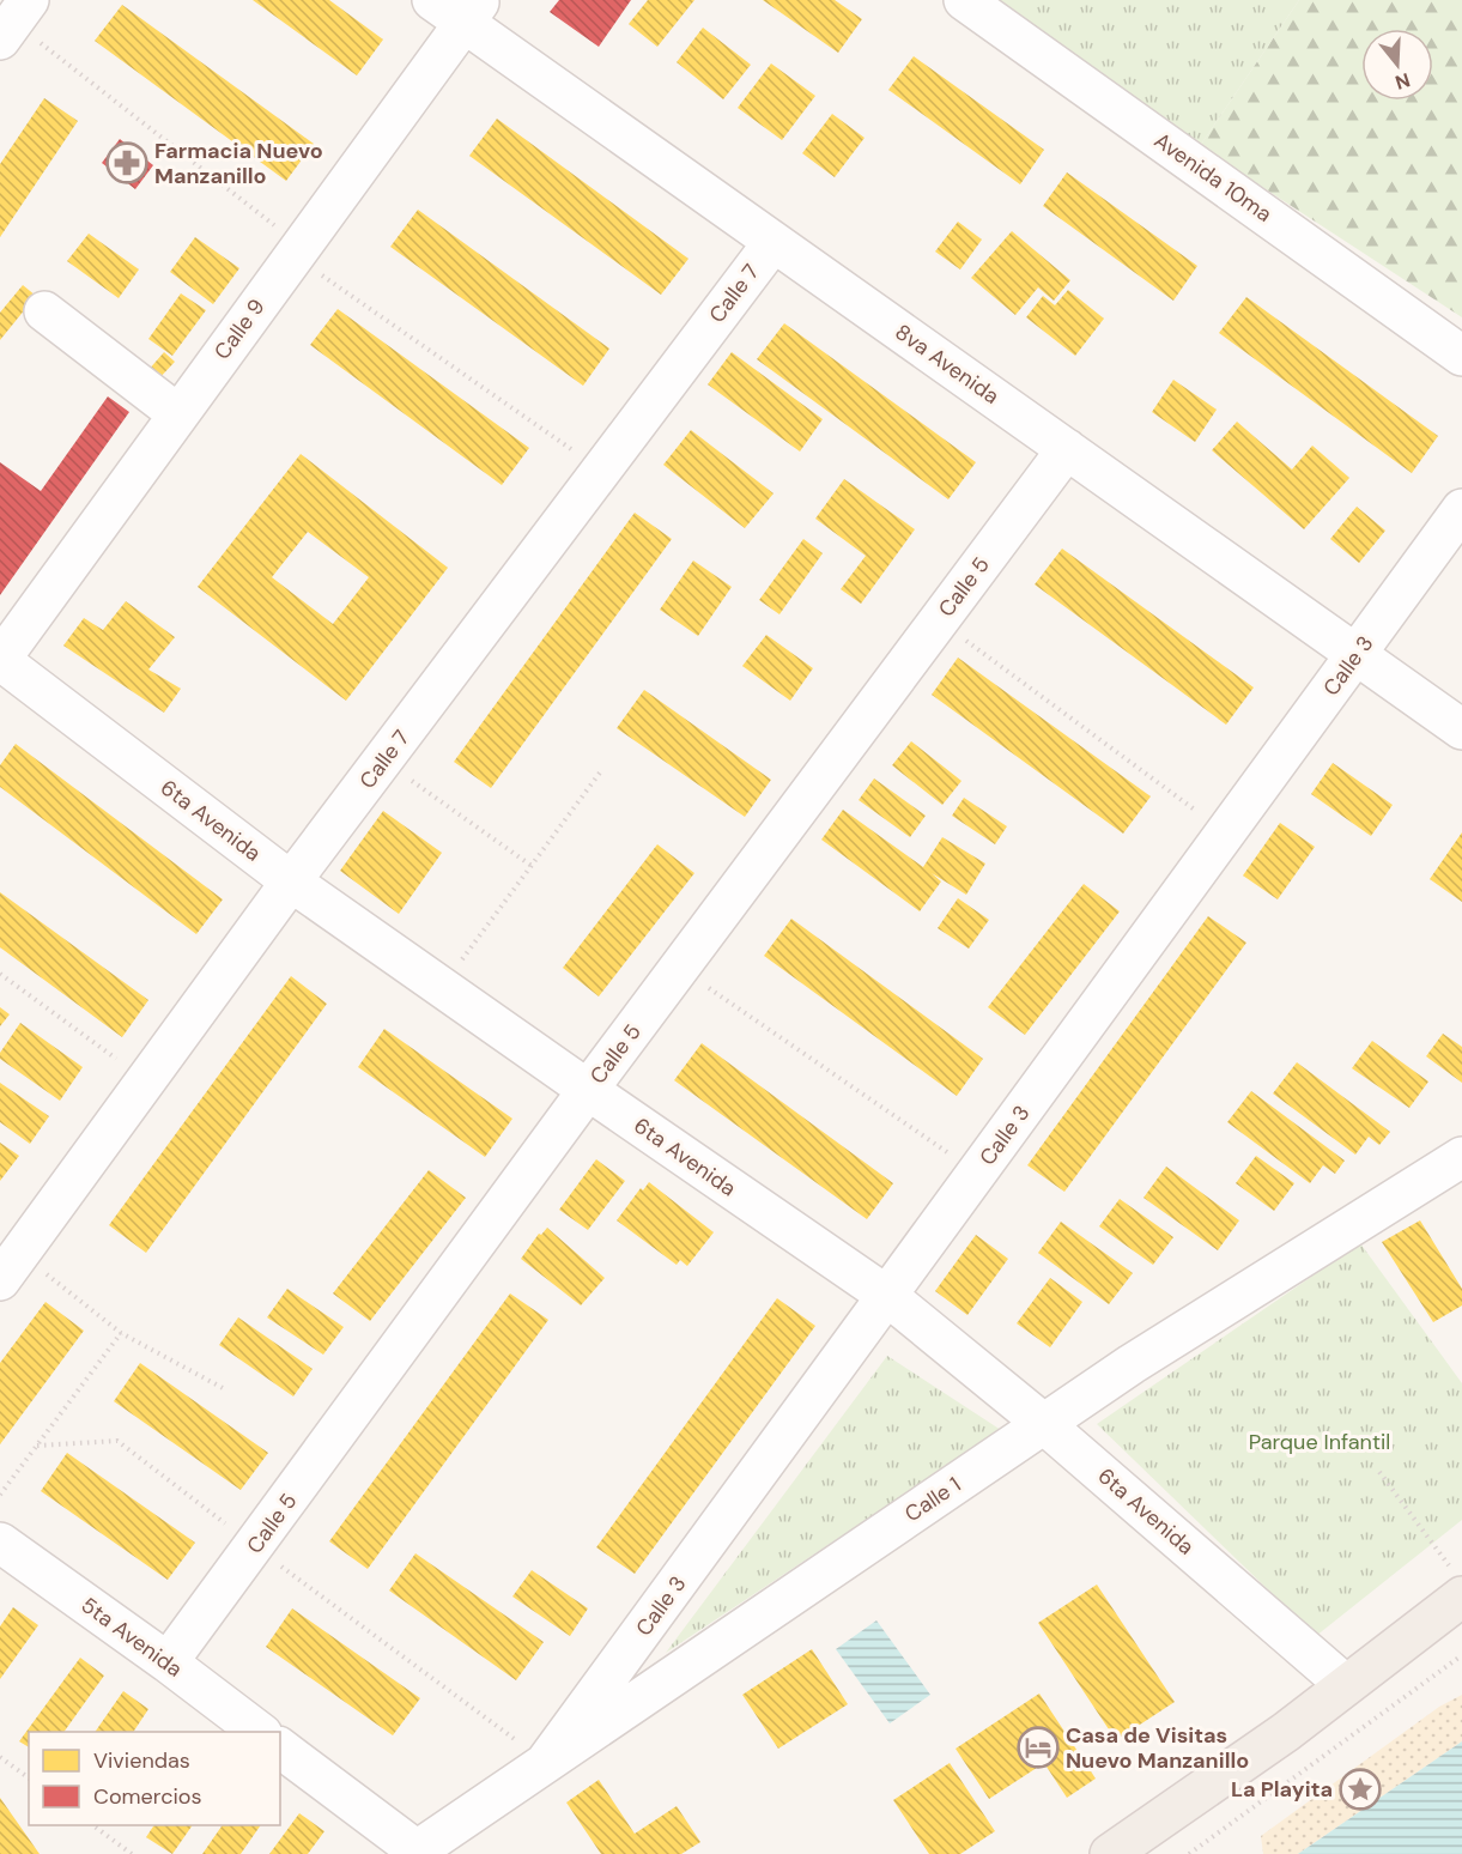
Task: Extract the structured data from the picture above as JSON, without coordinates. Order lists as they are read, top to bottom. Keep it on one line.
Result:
{"streets":{"street":["Avenida 10ma","Calle 7","Calle 9","8va Avenida","Calle 5","Calle 3","6ta Avenida","Calle 1","5ta Avenida"]},"crossings":[["Calle 7","8va Avenida"],["Calle 7","6ta Avenida"],["Calle 9","8va Avenida"],["Calle 9","6ta Avenida"],["8va Avenida","Calle 5"],["8va Avenida","Calle 3"],["Calle 5","6ta Avenida"],["Calle 5","5ta Avenida"],["Calle 3","6ta Avenida"],["Calle 3","Calle 1"],["6ta Avenida","Calle 1"]],"parks":["Parque Infantil"],"places":{"pharmacy":["Farmacia Nuevo Manzanillo"],"hotel":["Casa de Visitas Nuevo Manzanillo"],"place":["La Playita"]},"legend":["Viviendas","Comercios"],"north":"bottom"}
